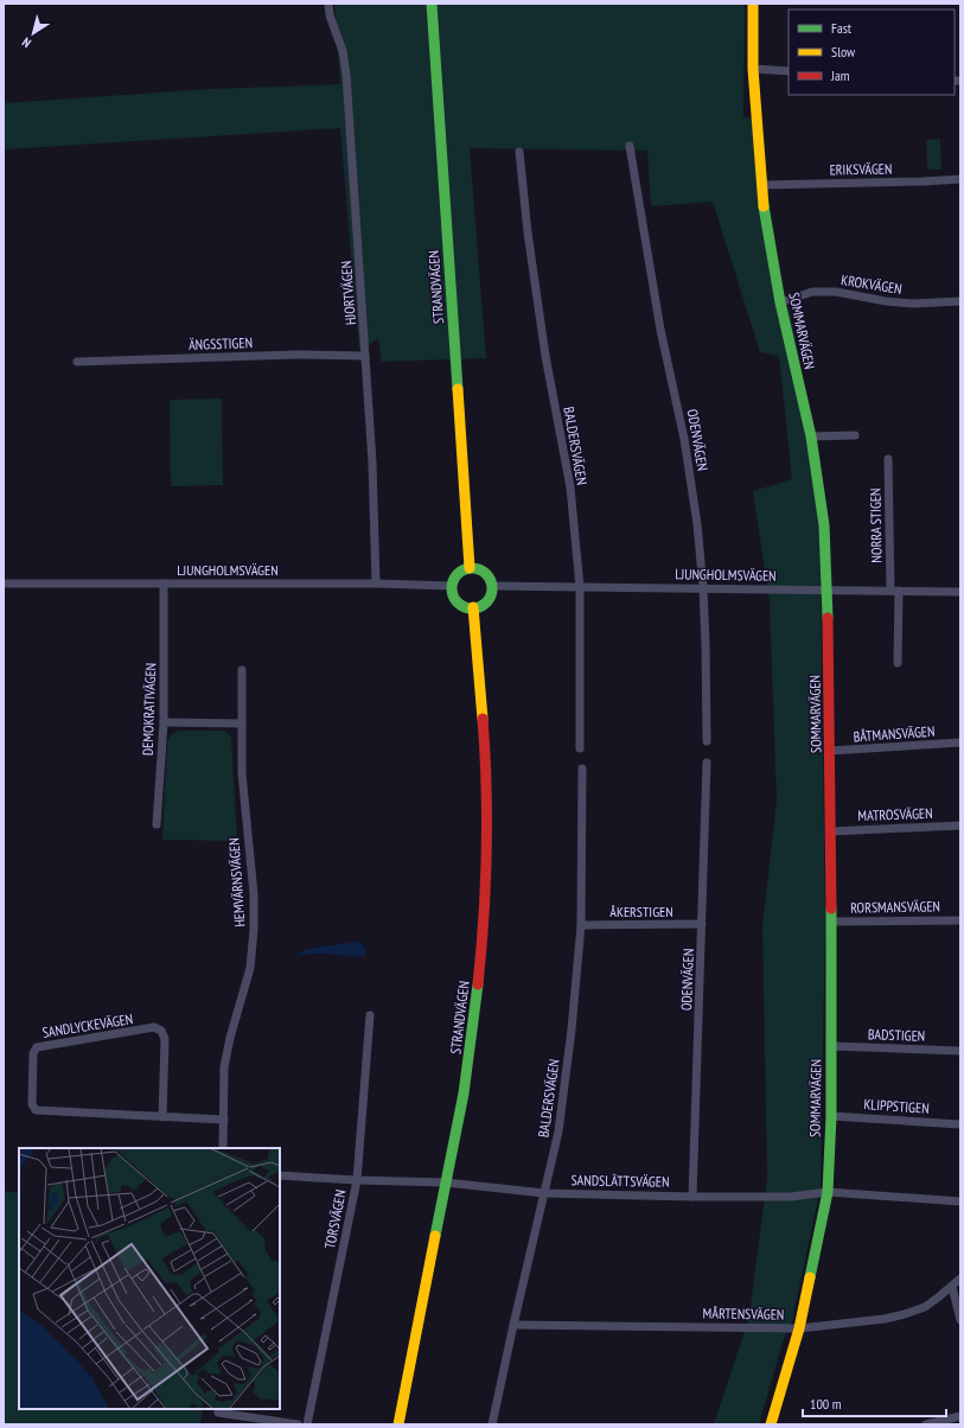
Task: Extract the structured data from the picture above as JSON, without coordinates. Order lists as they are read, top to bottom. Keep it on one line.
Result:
{"streets":{"street":["ERIKSVÄGEN","KROKVÄGEN","STRANDVÄGEN","HJORTVÄGEN","SOMMARVÄGEN","ÄNGSSTIGEN","ODENVÄGEN","BALDERSVÄGEN","NORRA STIGEN","LJUNGHOLMSVÄGEN","DEMOKRATIVÄGEN","BÅTMANSVÄGEN","MATROSVÄGEN","HEMVÄRNSVÄGEN","RORSMANSVÄGEN","ÅKERSTIGEN","SANDLYCKEVÄGEN","BADSTIGEN","KLIPPSTIGEN","SANDSLÄTTSVÄGEN","TORSVÄGEN","MÅRTENSVÄGEN"]},"crossings":[["ERIKSVÄGEN","SOMMARVÄGEN"],["KROKVÄGEN","SOMMARVÄGEN"],["STRANDVÄGEN","LJUNGHOLMSVÄGEN"],["STRANDVÄGEN","SANDSLÄTTSVÄGEN"],["HJORTVÄGEN","ÄNGSSTIGEN"],["HJORTVÄGEN","LJUNGHOLMSVÄGEN"],["SOMMARVÄGEN","LJUNGHOLMSVÄGEN"],["SOMMARVÄGEN","BÅTMANSVÄGEN"],["SOMMARVÄGEN","MATROSVÄGEN"],["SOMMARVÄGEN","RORSMANSVÄGEN"],["SOMMARVÄGEN","BADSTIGEN"],["SOMMARVÄGEN","KLIPPSTIGEN"],["SOMMARVÄGEN","SANDSLÄTTSVÄGEN"],["SOMMARVÄGEN","MÅRTENSVÄGEN"],["ODENVÄGEN","LJUNGHOLMSVÄGEN"],["ODENVÄGEN","ÅKERSTIGEN"],["ODENVÄGEN","SANDSLÄTTSVÄGEN"],["BALDERSVÄGEN","LJUNGHOLMSVÄGEN"],["BALDERSVÄGEN","ÅKERSTIGEN"],["BALDERSVÄGEN","SANDSLÄTTSVÄGEN"],["BALDERSVÄGEN","MÅRTENSVÄGEN"],["NORRA STIGEN","LJUNGHOLMSVÄGEN"],["LJUNGHOLMSVÄGEN","DEMOKRATIVÄGEN"],["HEMVÄRNSVÄGEN","SANDLYCKEVÄGEN"],["SANDSLÄTTSVÄGEN","TORSVÄGEN"]],"legend":["Fast","Slow","Jam"],"scale_bar":"100 m","north":"bottom left"}
